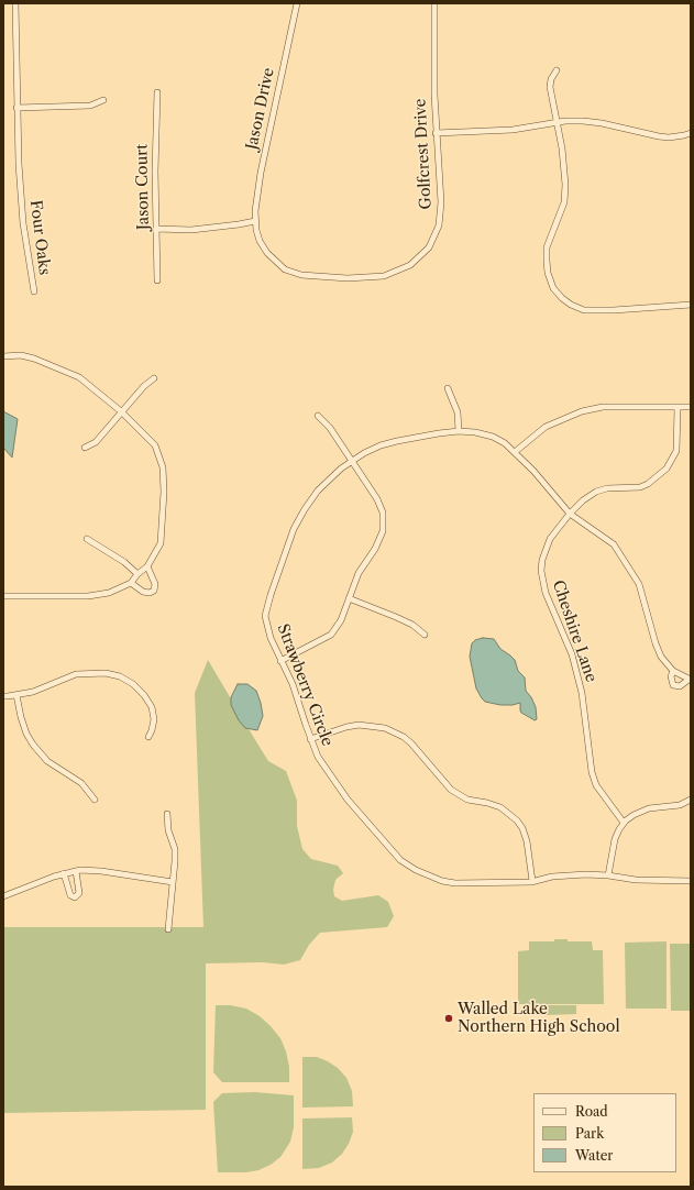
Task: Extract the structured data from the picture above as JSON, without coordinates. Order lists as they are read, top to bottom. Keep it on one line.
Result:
{"streets":{"street":["Jason Drive","Golfcrest Drive","Jason Court","Four Oaks","Cheshire Lane","Strawberry Circle"]},"crossings":[["Jason Drive","Golfcrest Drive"],["Cheshire Lane","Strawberry Circle"]],"places":["Walled Lake Northern High School"],"legend":["Road","Park","Water"]}
